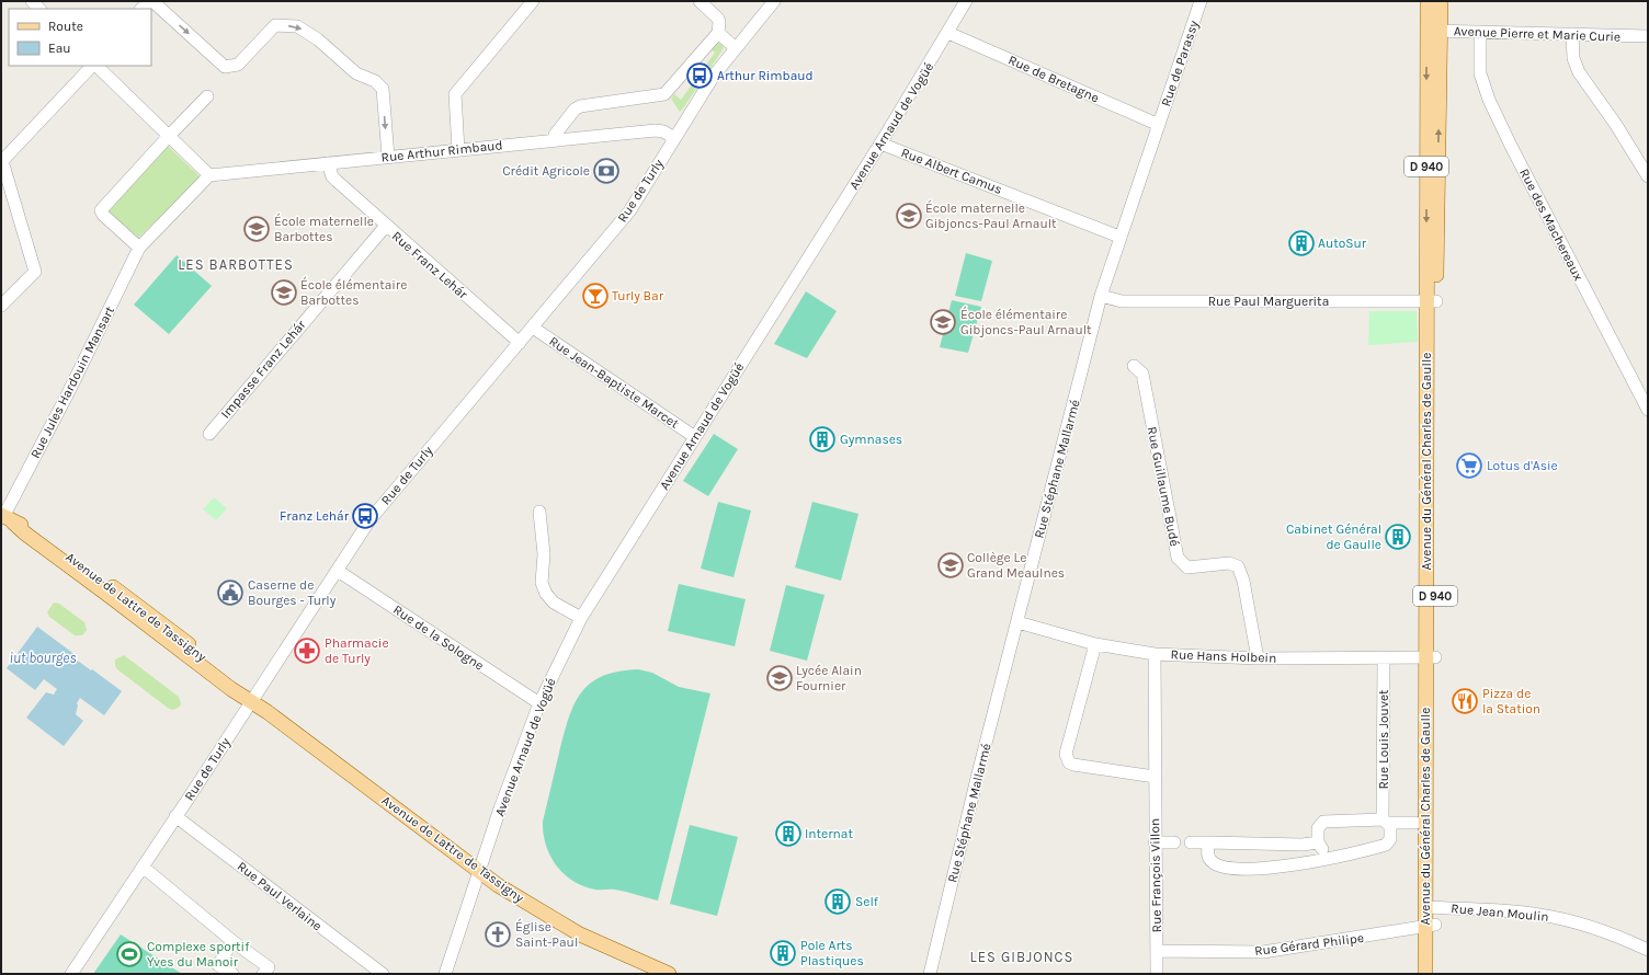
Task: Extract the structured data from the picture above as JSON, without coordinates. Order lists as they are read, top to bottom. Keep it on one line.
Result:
{"streets":{"main road":["D 940","Avenue du Général Charles de Gaulle","Avenue de Lattre de Tassigny"],"street":["Avenue Pierre et Marie Curie","Rue de Parassy","Rue de Bretagne","Avenue Arnaud de Vogüé","Rue Arthur Rimbaud","Rue Albert Camus","Rue de Turly","Rue des Machereaux","Rue Franz Lehár","Rue Paul Marguerita","Impasse Franz Lehár","Rue Jules Hardouin Mansart","Rue Jean-Baptiste Marcet","Rue Stéphane Mallarmé","Rue Guillaume Budé","Rue de la Sologne","Rue Hans Holbein","Rue Louis Jouvet","Rue François Villon","Rue Paul Verlaine","Rue Jean Moulin","Rue Gérard Philipe"]},"crossings":[["Avenue Pierre et Marie Curie","Rue des Machereaux"],["Avenue Pierre et Marie Curie","Avenue du Général Charles de Gaulle"],["Rue de Parassy","Rue de Bretagne"],["Rue de Parassy","Rue Stéphane Mallarmé"],["Rue de Bretagne","Avenue Arnaud de Vogüé"],["Rue de Bretagne","Rue Stéphane Mallarmé"],["Avenue Arnaud de Vogüé","Rue Albert Camus"],["Avenue Arnaud de Vogüé","Rue Jean-Baptiste Marcet"],["Avenue Arnaud de Vogüé","Avenue de Lattre de Tassigny"],["Avenue Arnaud de Vogüé","Rue de la Sologne"],["Rue Arthur Rimbaud","Rue de Turly"],["Rue Arthur Rimbaud","Rue Franz Lehár"],["Rue Arthur Rimbaud","Rue Jules Hardouin Mansart"],["Rue Albert Camus","Rue Stéphane Mallarmé"],["Rue de Turly","Rue Franz Lehár"],["Rue de Turly","Rue Jean-Baptiste Marcet"],["Rue de Turly","Avenue de Lattre de Tassigny"],["Rue de Turly","Rue de la Sologne"],["Rue de Turly","Rue Paul Verlaine"],["Rue Franz Lehár","Impasse Franz Lehár"],["Rue Paul Marguerita","Avenue du Général Charles de Gaulle"],["Rue Paul Marguerita","Rue Stéphane Mallarmé"],["Rue Jules Hardouin Mansart","Avenue de Lattre de Tassigny"],["Avenue du Général Charles de Gaulle","Rue Hans Holbein"],["Avenue du Général Charles de Gaulle","Rue Jean Moulin"],["Avenue du Général Charles de Gaulle","Rue Gérard Philipe"],["Rue Stéphane Mallarmé","Rue Hans Holbein"],["Rue Guillaume Budé","Rue Hans Holbein"],["Rue Hans Holbein","Rue Louis Jouvet"],["Rue Hans Holbein","Rue François Villon"],["Rue François Villon","Rue Gérard Philipe"]],"districts":["LES BARBOTTES","LES GIBJONCS"],"water":["iut bourges"],"places":{"bus stop":["Arthur Rimbaud","Franz Lehár"],"bank":["Crédit Agricole"],"school or university":["École maternelle Gibjoncs-Paul Arnault","École maternelle Barbottes","École élémentaire Barbottes","École élémentaire Gibjoncs-Paul Arnault","Collège Le Grand Meaulnes","Lycée Alain Fournier"],"building":["AutoSur","Gymnases","Cabinet Général de Gaulle","Internat","Self","Pole Arts Plastiques"],"bar":["Turly Bar"],"supermarket":["Lotus d'Asie"],"public building":["Caserne de Bourges - Turly"],"pharmacy":["Pharmacie de Turly"],"restaurant":["Pizza de la Station"],"church":["Église Saint-Paul"],"sports":["Complexe sportif Yves du Manoir"]},"legend":["Route","Eau"]}
